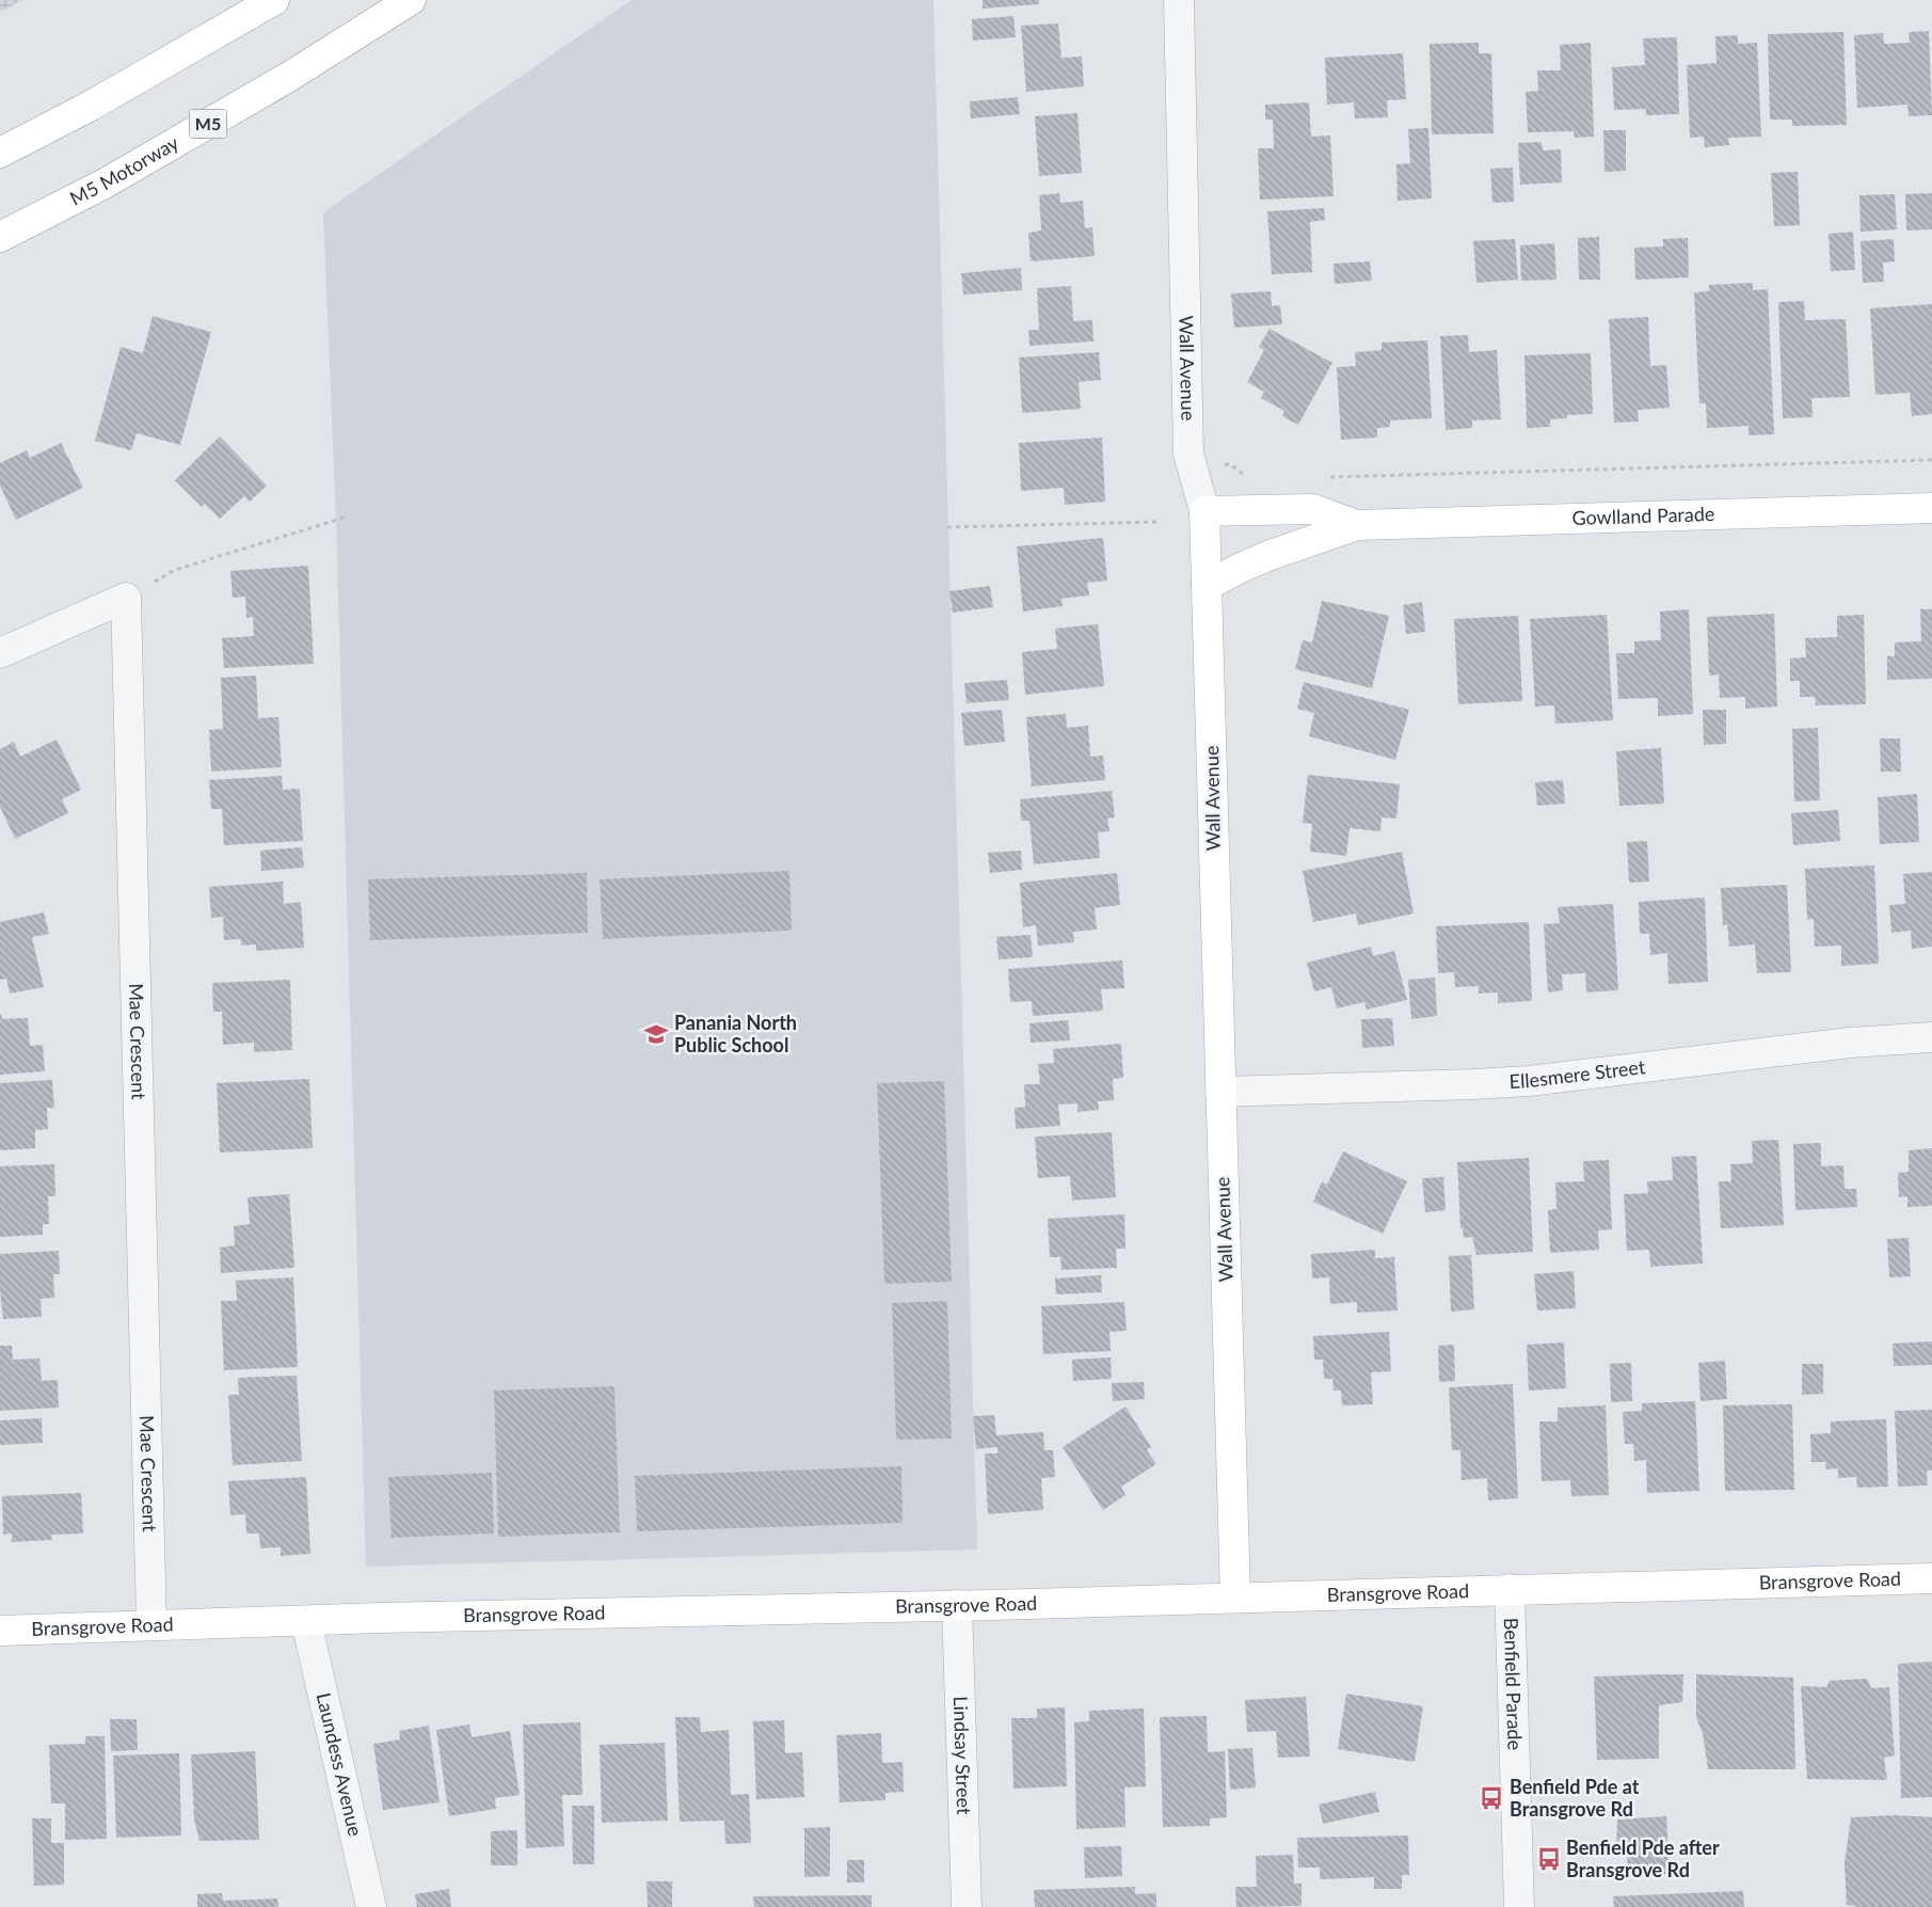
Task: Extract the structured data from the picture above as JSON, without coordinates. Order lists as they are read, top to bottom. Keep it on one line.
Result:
{"streets":{"main road":["M5","M5 Motorway","Wall Avenue","Gowlland Parade","Bransgrove Road"],"street":["Mae Crescent","Ellesmere Street","Benfield Parade","Lindsay Street","Laundess Avenue"]},"crossings":[["Wall Avenue","Gowlland Parade"],["Wall Avenue","Ellesmere Street"],["Wall Avenue","Bransgrove Road"],["Mae Crescent","Bransgrove Road"],["Bransgrove Road","Benfield Parade"],["Bransgrove Road","Lindsay Street"],["Bransgrove Road","Laundess Avenue"]],"places":{"school or university":["Panania North Public School"],"bus stop":["Benfield Pde at Bransgrove Rd","Benfield Pde after Bransgrove Rd"]}}
